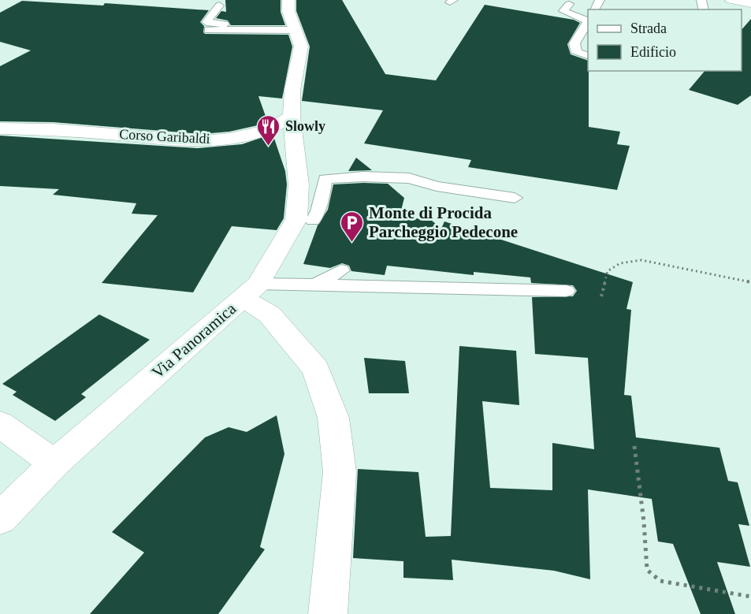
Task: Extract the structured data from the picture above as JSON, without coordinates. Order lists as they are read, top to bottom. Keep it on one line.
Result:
{"streets":{"street":["Corso Garibaldi","Via Panoramica"]},"crossings":[["Corso Garibaldi","Via Panoramica"]],"places":{"restaurant":["Slowly"],"parking":["Monte di Procida Parcheggio Pedecone"]},"legend":["Strada","Edificio"]}
